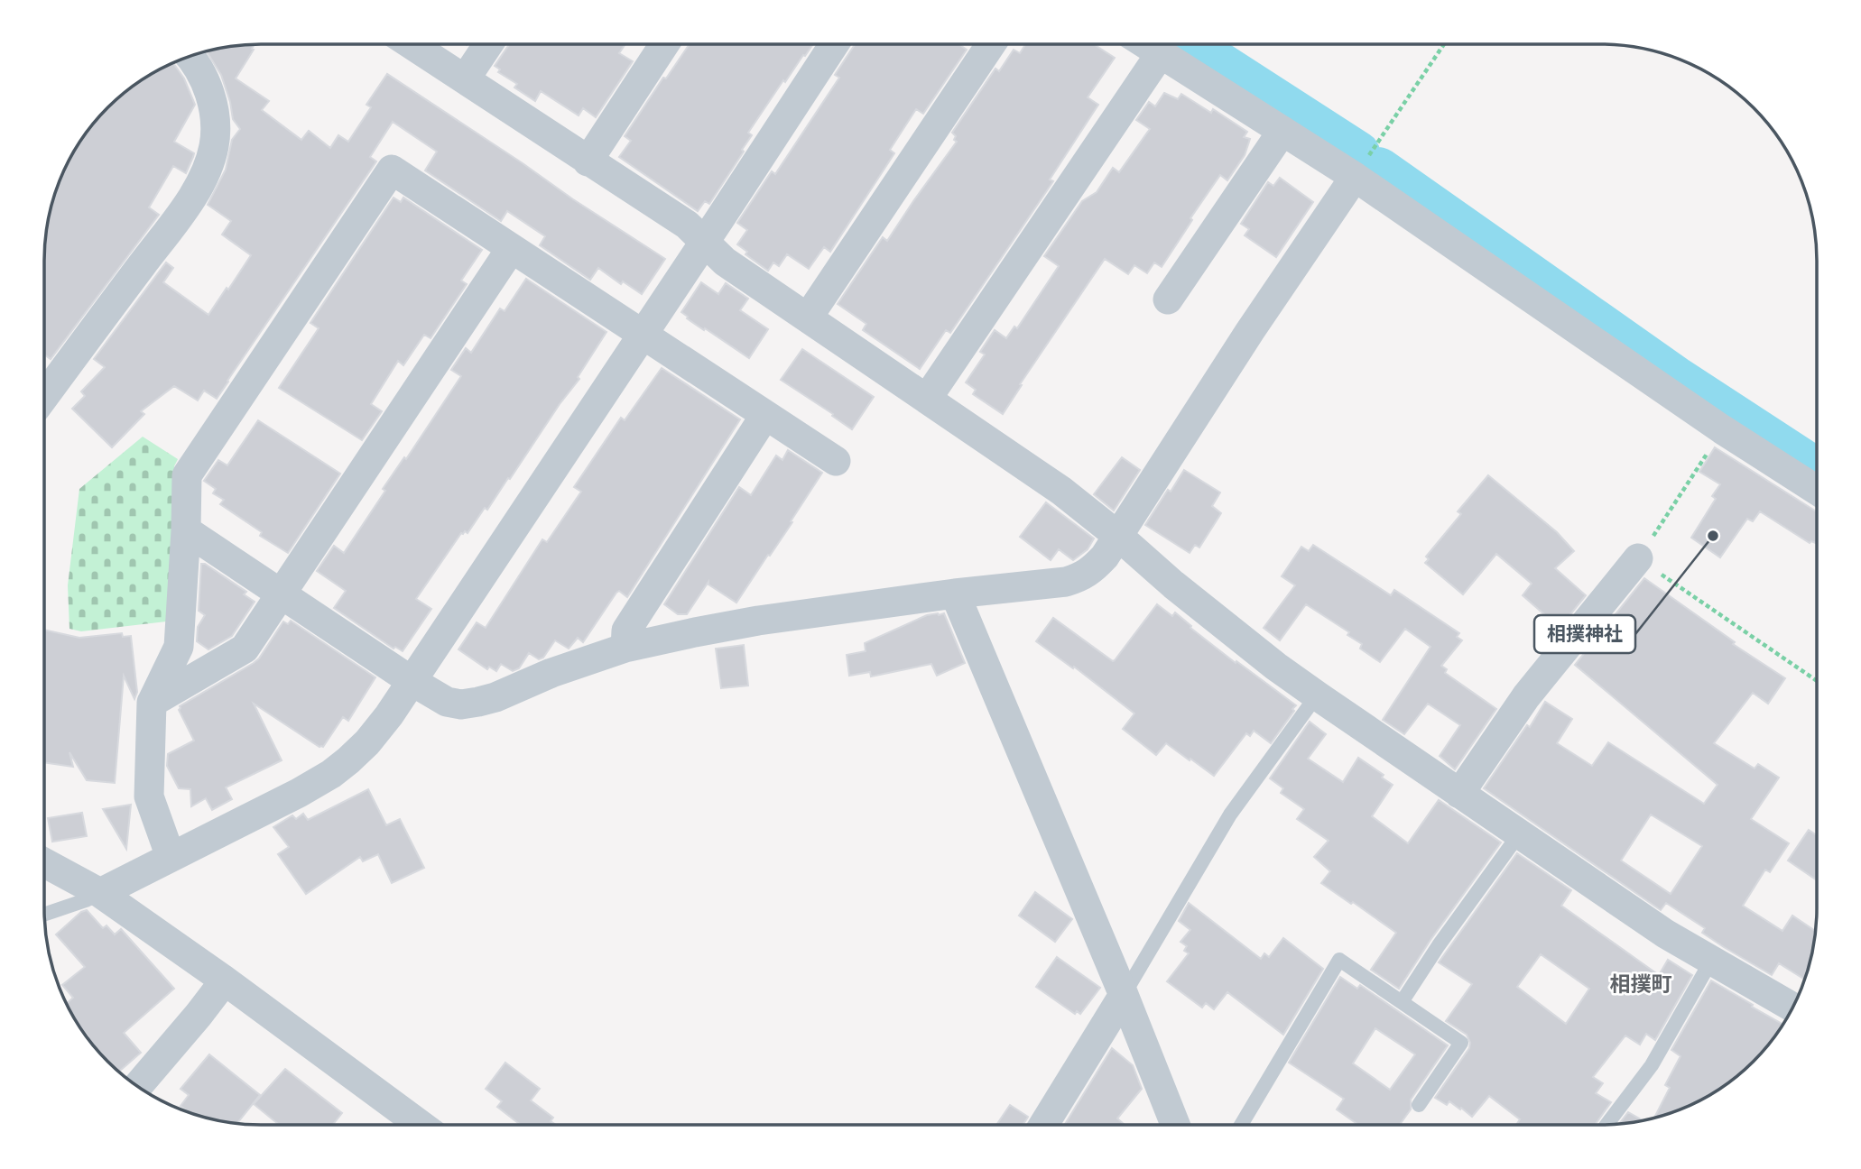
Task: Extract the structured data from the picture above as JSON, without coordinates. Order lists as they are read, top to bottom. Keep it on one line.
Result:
{"districts":["相撲町"],"places":["相撲神社"]}
